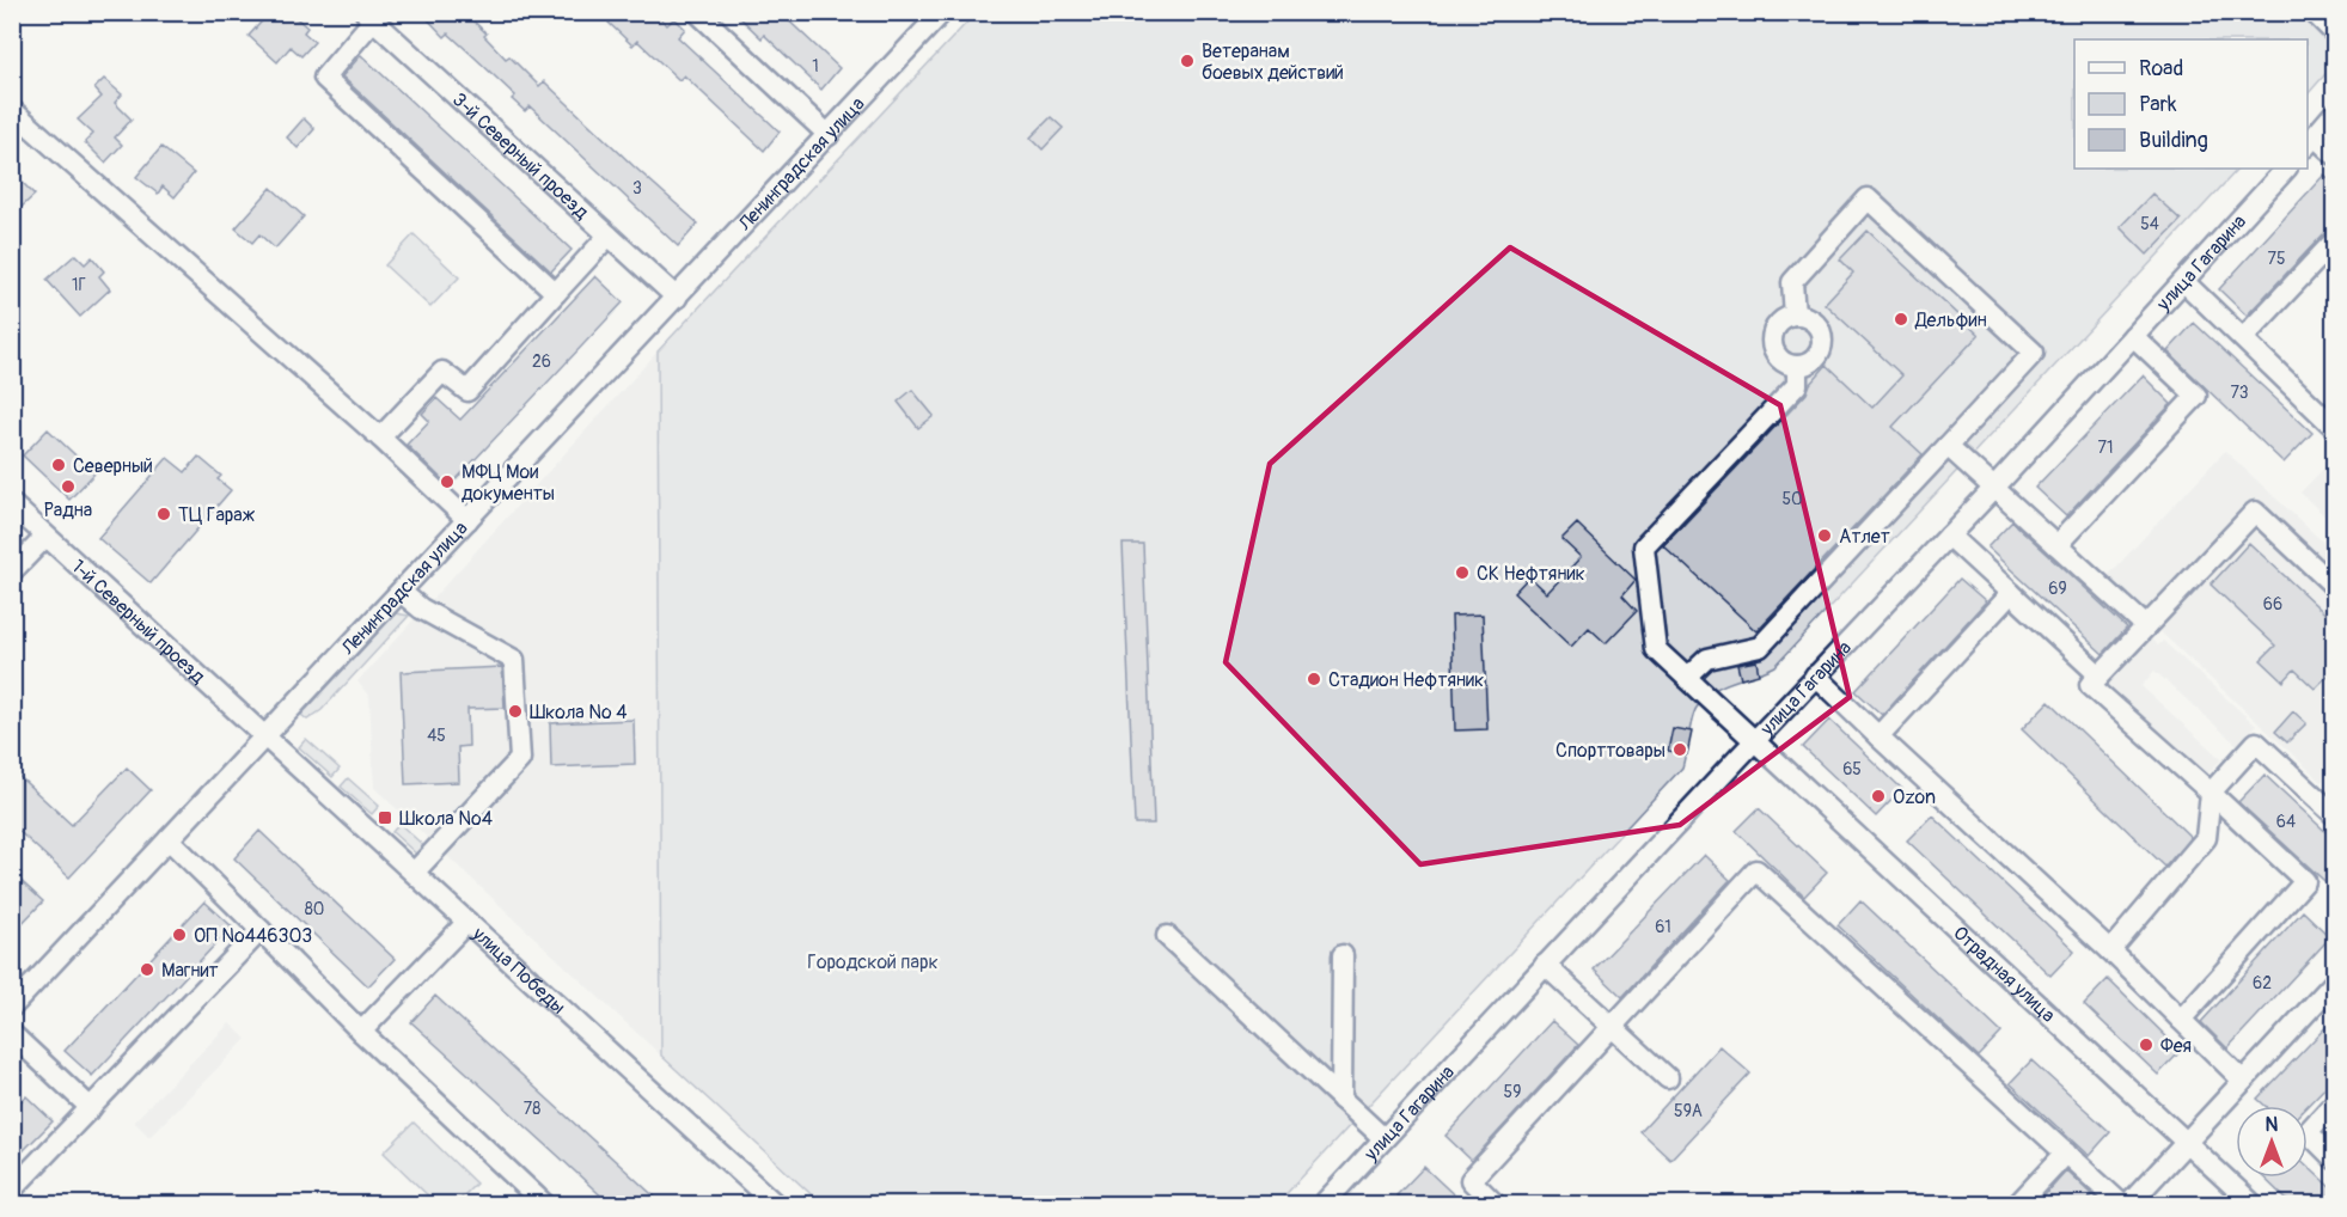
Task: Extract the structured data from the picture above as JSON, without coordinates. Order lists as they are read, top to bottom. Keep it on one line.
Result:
{"streets":{"street":["3-й Северный проезд","Ленинградская улица","улица Гагарина","1-й Северный проезд","улица Победы","Отрадная улица"]},"crossings":[["3-й Северный проезд","Ленинградская улица"],["Ленинградская улица","1-й Северный проезд"],["Ленинградская улица","улица Победы"],["улица Гагарина","Отрадная улица"],["1-й Северный проезд","улица Победы"]],"parks":["Городской парк"],"places":{"other":["Ветеранам боевых действий","Дельфин","Северный","МФЦ Мои документы","Радна","ТЦ Гараж","Атлет","СК Нефтяник","Стадион Нефтяник","Школа № 4","Спорттовары","Ozon","ОП №446303","Магнит","Фея"],"transit":["Школа №4"]},"house_numbers":["1","3","54","75","1Г","26","73","71","50","69","66","45","65","64","80","61","62","59","78","59А"],"legend":["Road","Park","Building"],"north":"top"}
